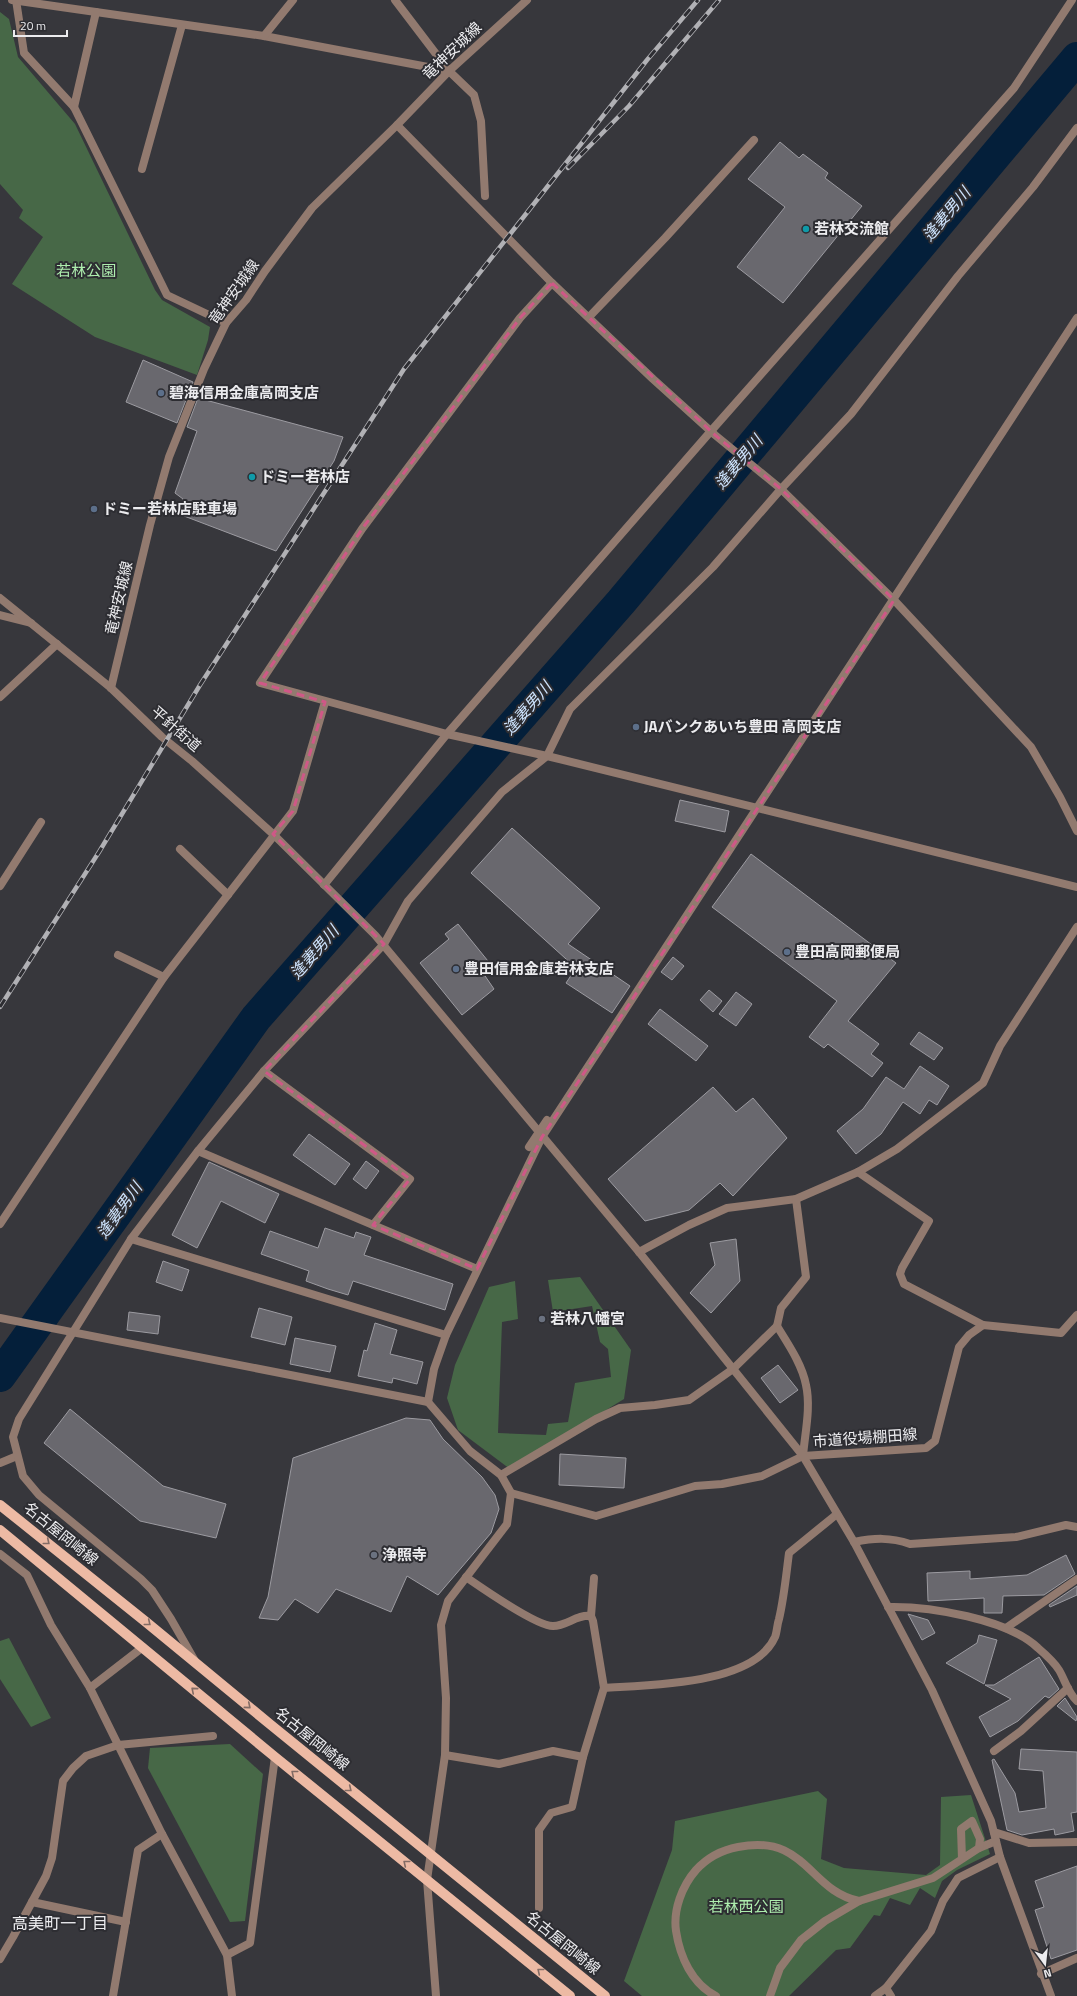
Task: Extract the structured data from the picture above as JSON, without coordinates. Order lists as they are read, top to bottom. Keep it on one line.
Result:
{"streets":{"main road":["名古屋岡崎線"],"street":["竜神安城線","平針街道","市道役場棚田線"]},"crossings":[["竜神安城線","平針街道"],["平針街道","市道役場棚田線"]],"districts":["高美町一丁目"],"water":["逢妻男川"],"parks":["若林公園","若林西公園"],"places":["若林交流館","碧海信用金庫高岡支店","ドミー若林店","ドミー若林店駐車場","JAバンクあいち豊田 高岡支店","豊田高岡郵便局","豊田信用金庫若林支店","若林八幡宮","浄照寺"],"scale_bar":"20 m","north":"bottom"}
